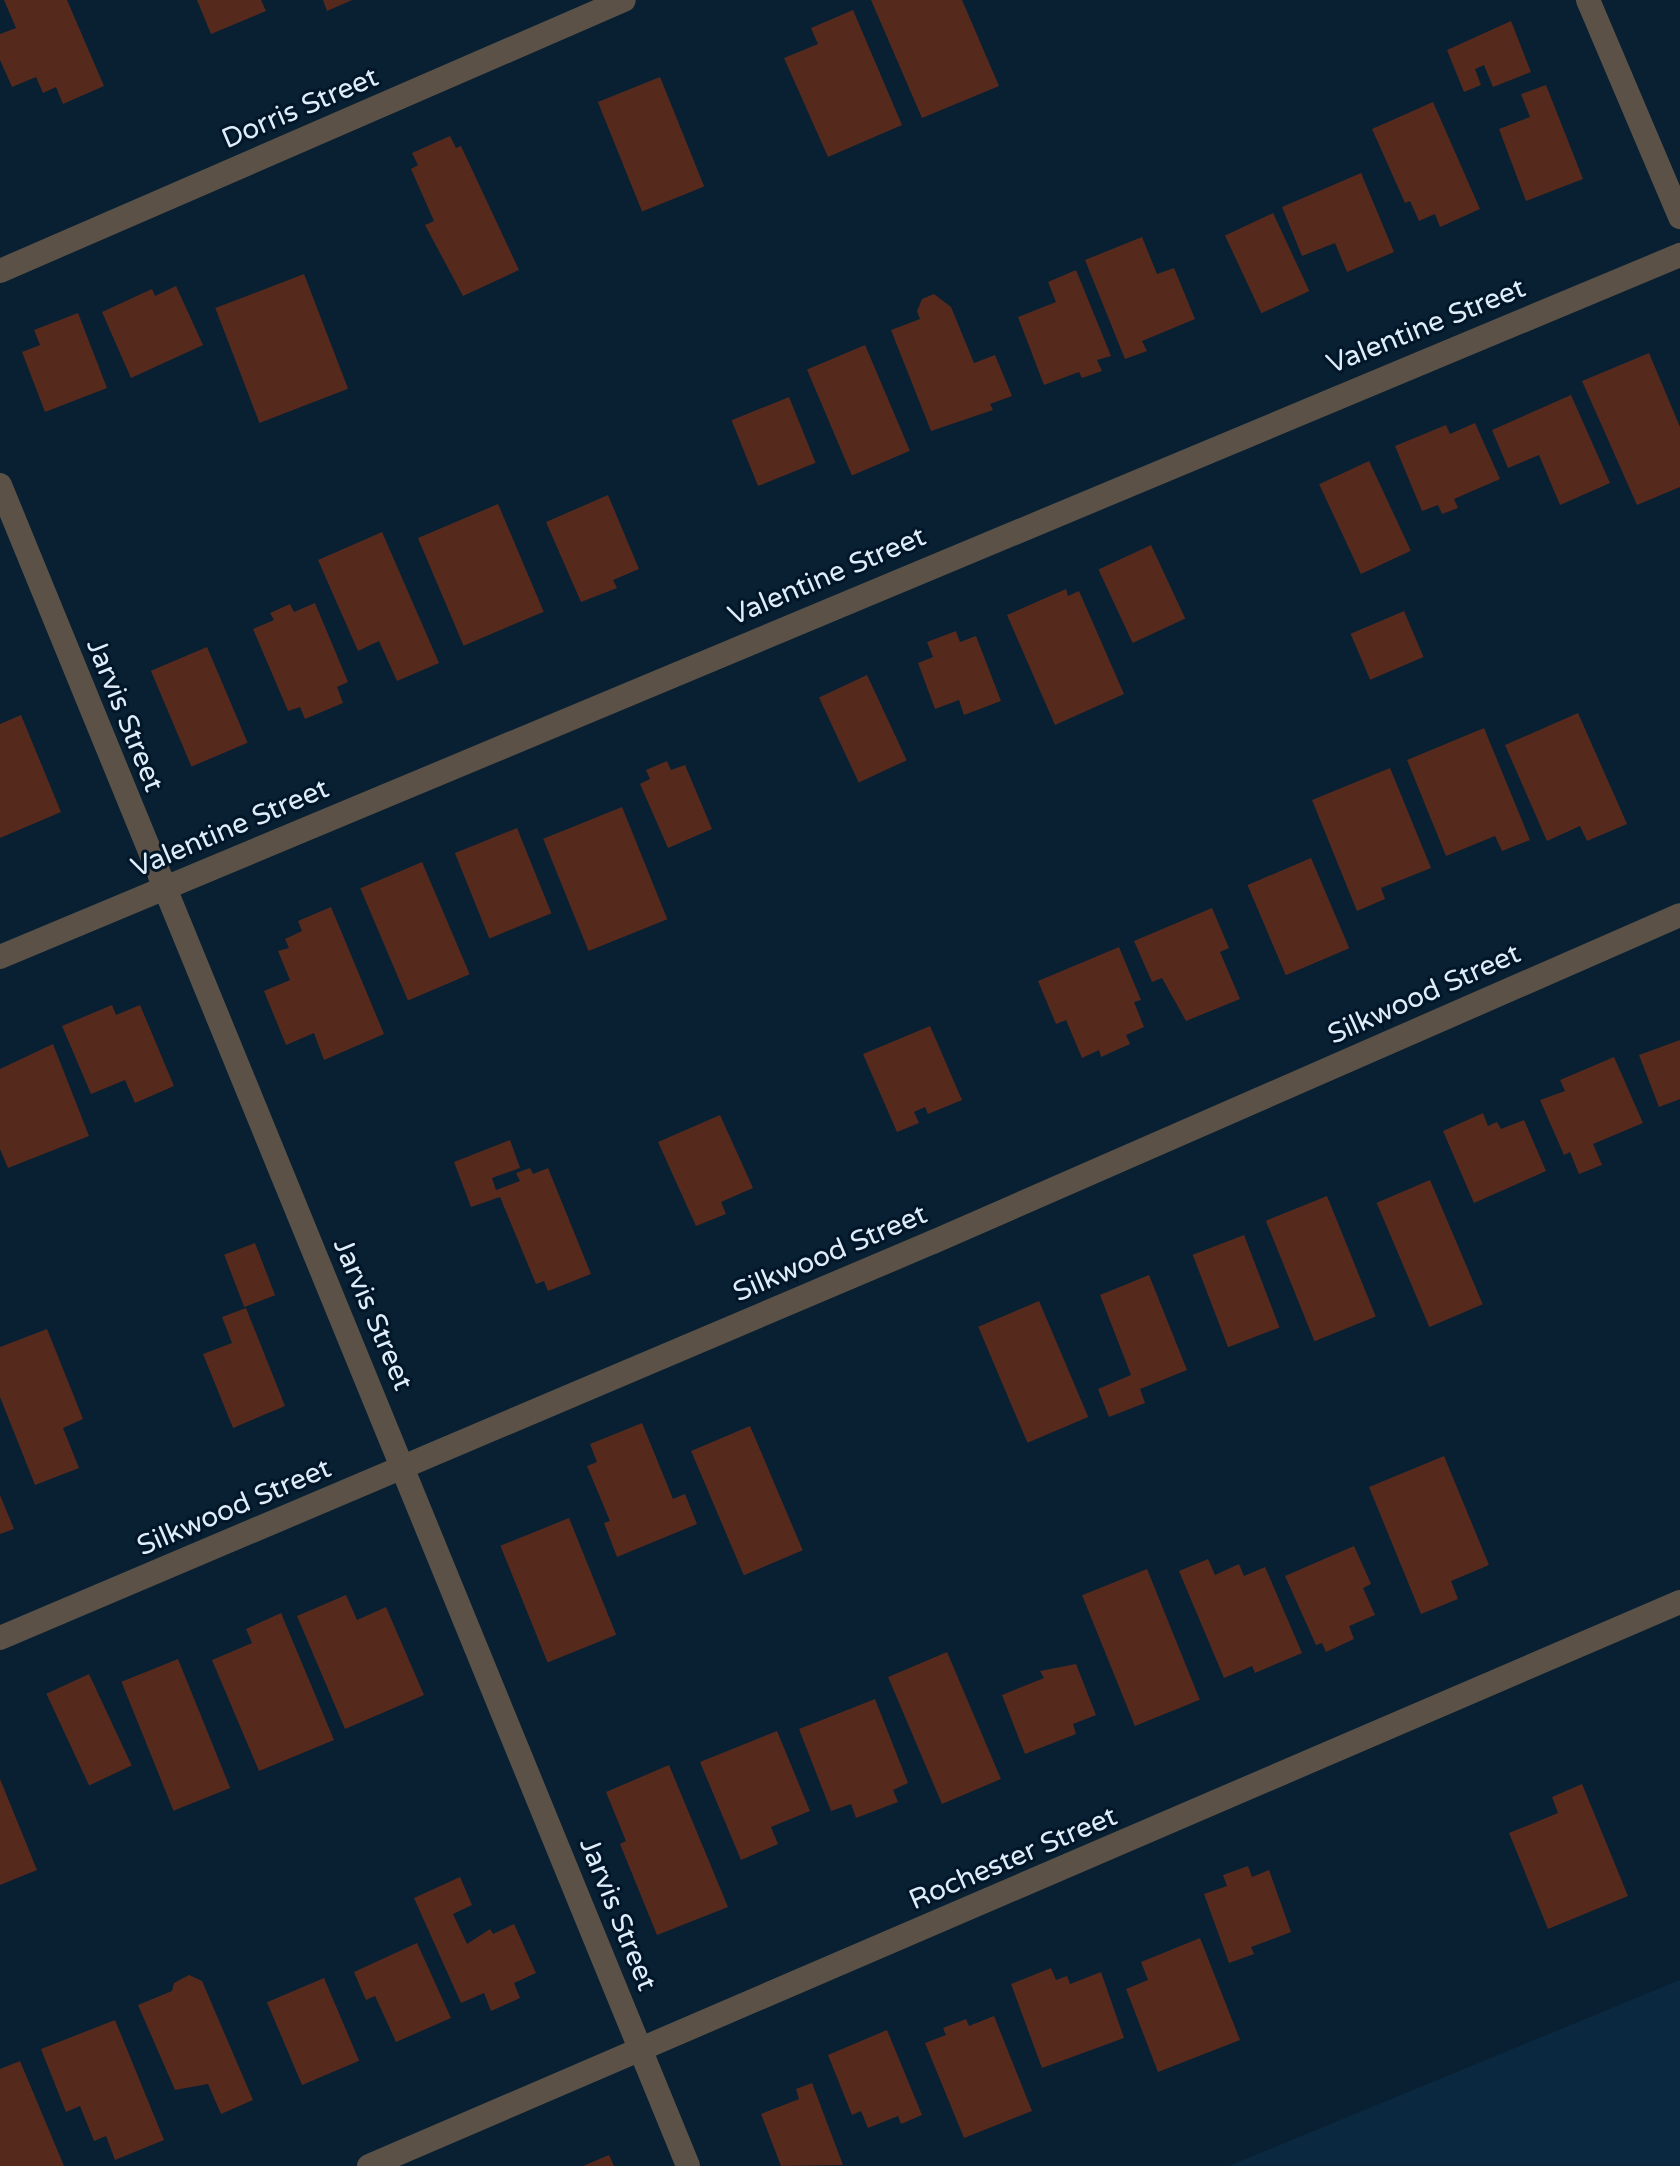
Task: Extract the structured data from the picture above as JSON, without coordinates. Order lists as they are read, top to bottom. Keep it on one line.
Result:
{"streets":{"street":["Dorris Street","Valentine Street","Jarvis Street","Silkwood Street","Rochester Street"]},"crossings":[["Valentine Street","Jarvis Street"],["Jarvis Street","Silkwood Street"],["Jarvis Street","Rochester Street"]]}
